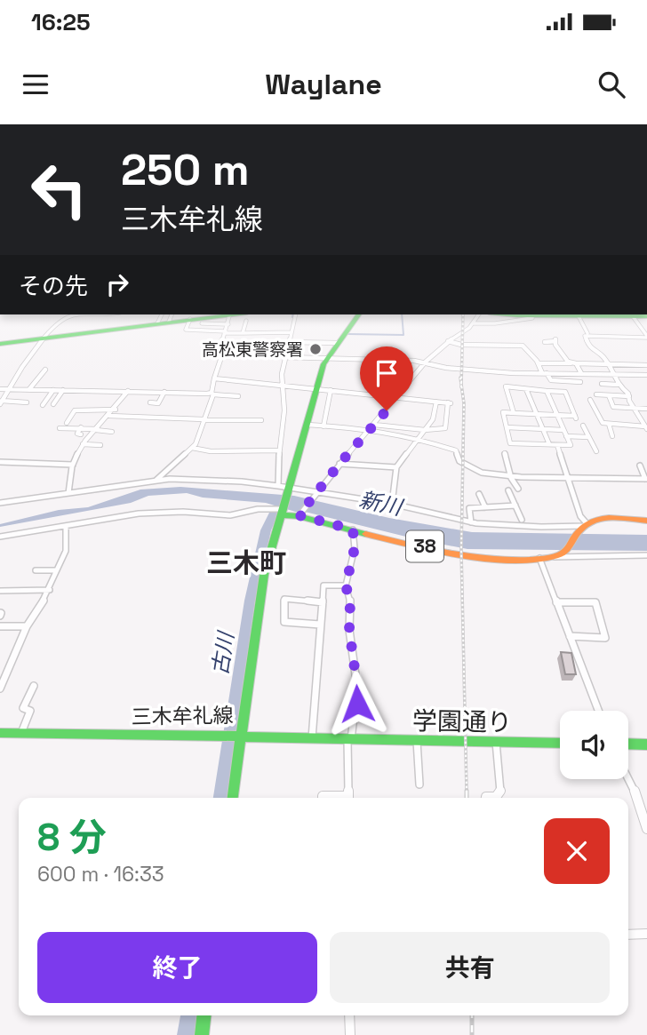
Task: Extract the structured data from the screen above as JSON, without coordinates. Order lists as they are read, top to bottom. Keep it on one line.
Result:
{"streets":{"main road":["38","三木牟礼線","学園通り"]},"crossings":[["38","三木牟礼線"],["三木牟礼線","学園通り"]],"districts":["三木町"],"water":["新川","古川"],"places":["高松東警察署"],"page":{"status":"16:25","header":"Waylane","turn":["250 m","三木牟礼線"],"then":"その先","heading":["8 分","600 m · 16:33"],"buttons":["終了","共有"]}}
